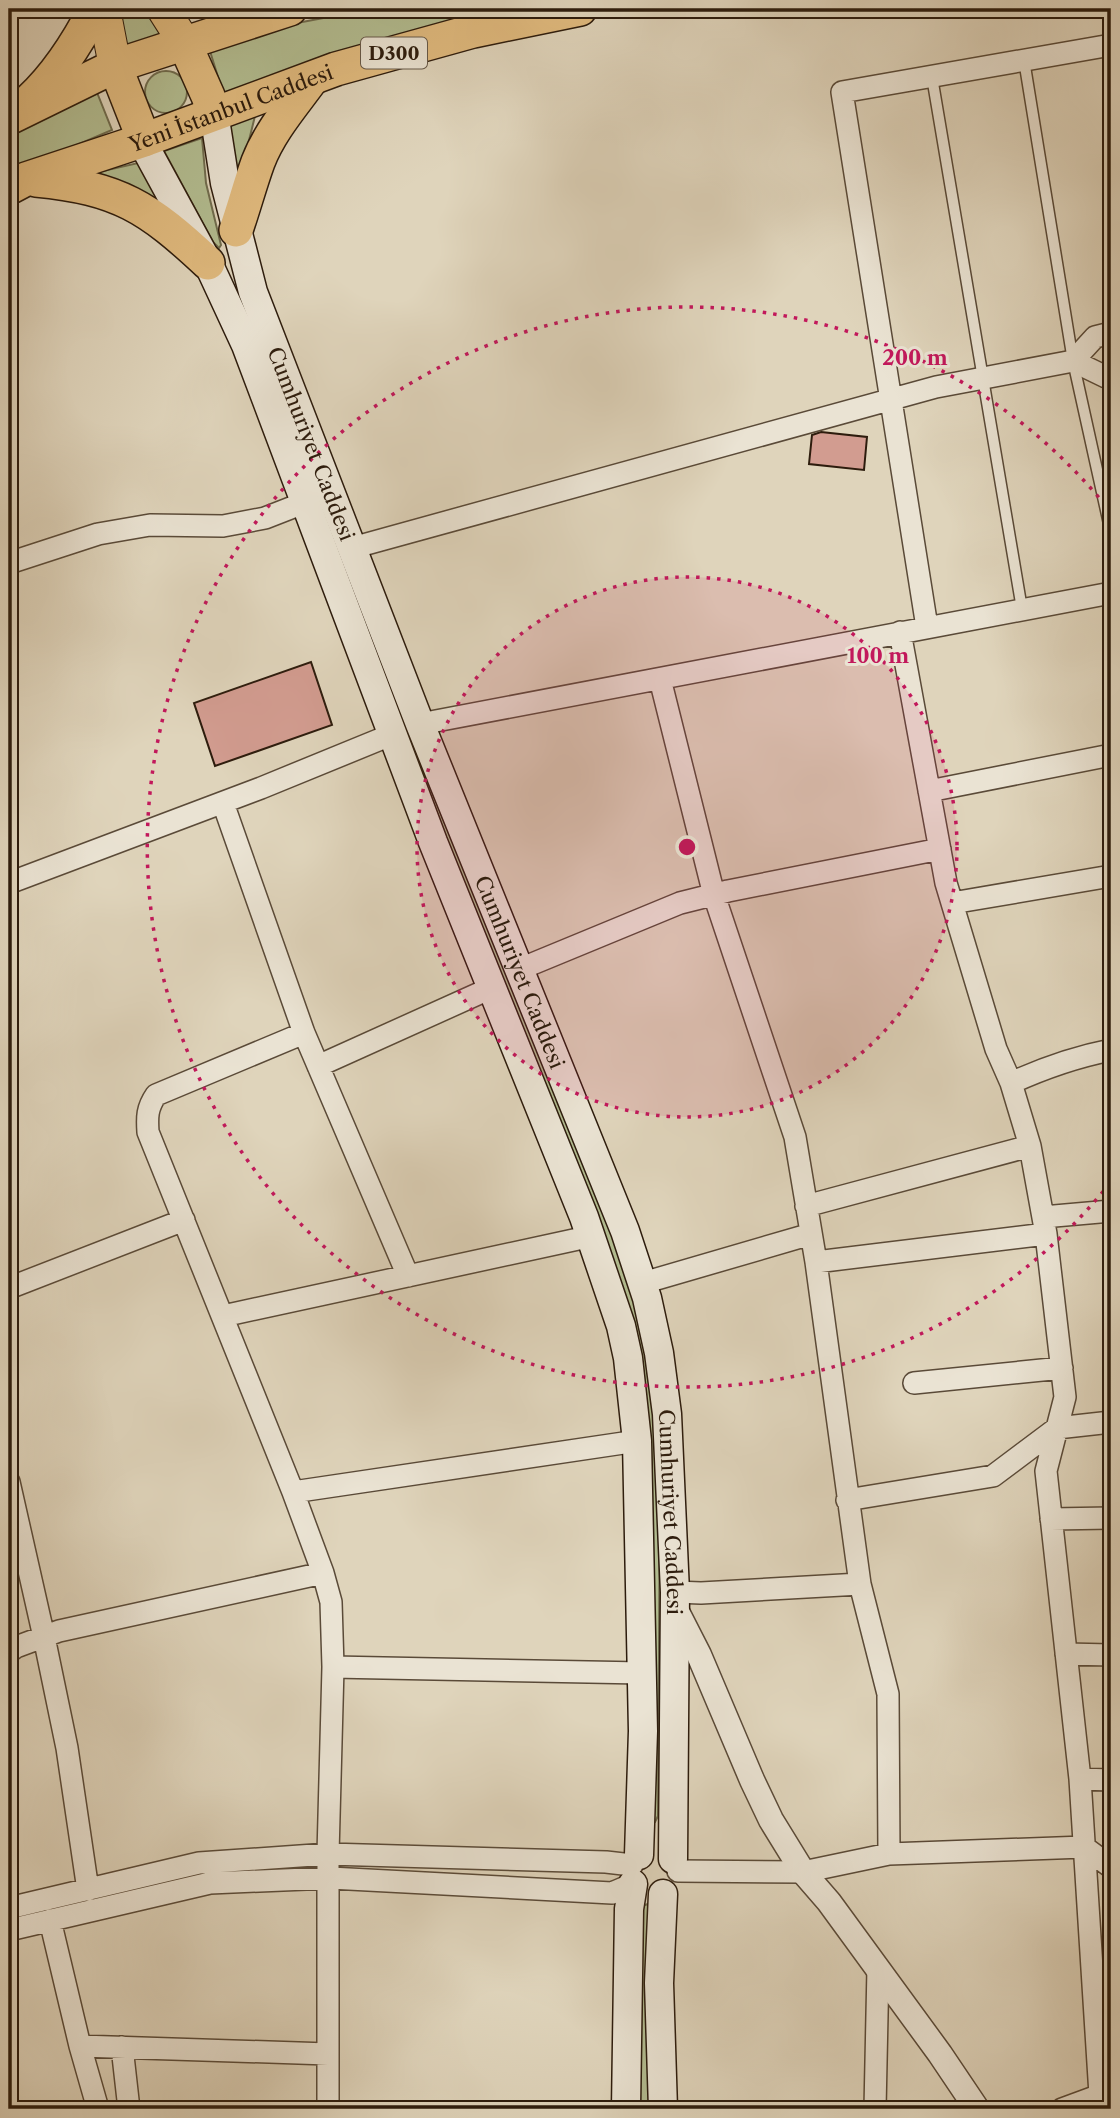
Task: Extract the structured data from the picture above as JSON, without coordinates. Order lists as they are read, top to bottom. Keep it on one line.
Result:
{"streets":{"highway":["D300","Yeni İstanbul Caddesi"],"main road":["Cumhuriyet Caddesi"]},"crossings":[["Yeni İstanbul Caddesi","Cumhuriyet Caddesi"]],"rings":["200 m","100 m"]}
